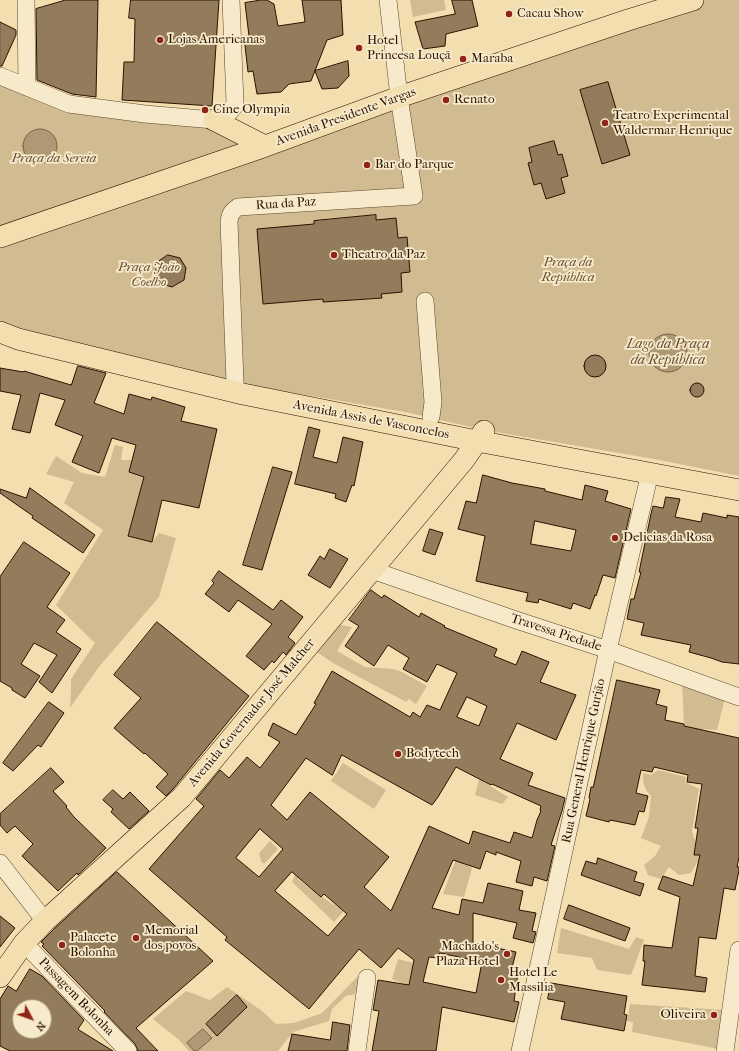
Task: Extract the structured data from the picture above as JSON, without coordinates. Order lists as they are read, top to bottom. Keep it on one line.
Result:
{"streets":{"main road":["Avenida Presidente Vargas","Avenida Assis de Vasconcelos","Avenida Governador José Malcher"],"street":["Rua da Paz","Travessa Piedade","Rua General Henrique Gurjão","Passagem Bolonha"]},"crossings":[["Avenida Presidente Vargas","Rua da Paz"],["Rua da Paz","Avenida Assis de Vasconcelos"],["Avenida Assis de Vasconcelos","Avenida Governador José Malcher"],["Avenida Assis de Vasconcelos","Rua General Henrique Gurjão"],["Travessa Piedade","Avenida Governador José Malcher"],["Travessa Piedade","Rua General Henrique Gurjão"],["Avenida Governador José Malcher","Passagem Bolonha"]],"water":["Lago da Praça da República"],"parks":["Praça da Sereia","Praça da República","Praça João Coelho"],"places":["Cacau Show","Lojas Americanas","Hotel Princesa Louçã","Maraba","Renato","Cine Olympia","Teatro Experimental Waldermar Henrique","Bar do Parque","Theatro da Paz","Delicias da Rosa","Bodytech","Memorial dos povos","Palacete Bolonha","Machado's Plaza Hotel","Hotel Le Massilia","Oliveira"],"north":"bottom right"}
